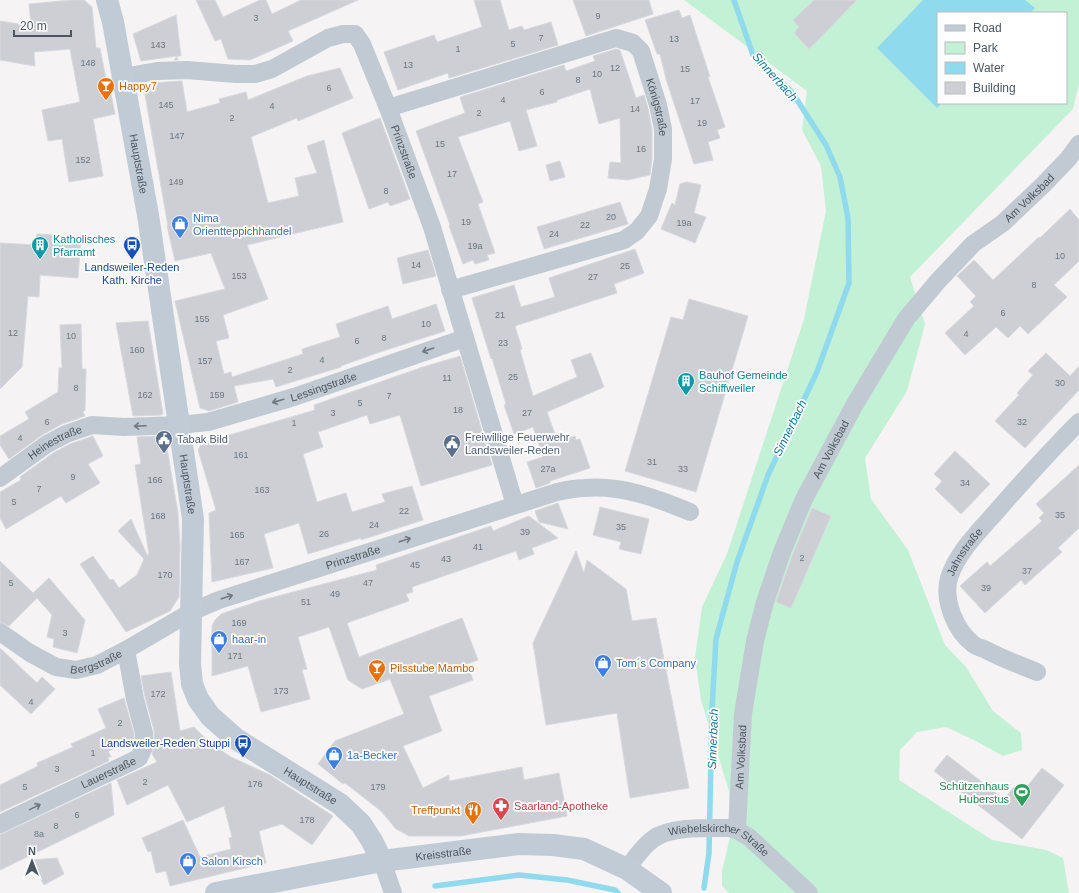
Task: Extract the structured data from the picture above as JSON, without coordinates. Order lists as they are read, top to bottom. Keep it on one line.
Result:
{"streets":{"street":["Königstraße","Prinzstraße","Hauptstraße","Am Volksbad","Lessingstraße","Heinestraße","Jahnstraße","Bergstraße","Lauerstraße","Wiebelskircher Straße","Kreisstraße"]},"crossings":[["Königstraße","Prinzstraße"],["Prinzstraße","Hauptstraße"],["Prinzstraße","Lessingstraße"],["Prinzstraße","Bergstraße"],["Hauptstraße","Lessingstraße"],["Hauptstraße","Heinestraße"],["Hauptstraße","Bergstraße"],["Hauptstraße","Kreisstraße"],["Am Volksbad","Wiebelskircher Straße"],["Lessingstraße","Heinestraße"],["Bergstraße","Lauerstraße"],["Wiebelskircher Straße","Kreisstraße"]],"one_way":["Lessingstraße","Heinestraße","Lauerstraße"],"water":["Sinnerbach"],"places":{"bar":["Happy7","Pilsstube Mambo"],"shop":["Nima Orientteppichhandel","haar-in","Tom´s Company","1a-Becker","Salon Kirsch"],"building":["Katholisches Pfarramt","Bauhof Gemeinde Schiffweiler"],"bus stop":["Landsweiler-Reden Kath. Kirche","Landsweiler-Reden Stuppi"],"public building":["Tabak Bild","Freiwillige Feuerwehr Landsweiler-Reden"],"sports":["Schützenhaus Huberstus"],"pharmacy":["Saarland-Apotheke"],"restaurant":["Treffpunkt"]},"house_numbers":["9","3","7","13","5","143","1","148","13","12","15","10","8","6","6","4","17","145","4","14","2","2","19","147","15","16","152","17","149","8","20","19","19a","22","24","19a","10","14","25","153","27","8","6","21","155","10","12","4","10","8","6","23","160","4","157","2","25","11","30","8","162","159","7","5","18","3","27","6","32","1","4","161","31","27a","33","9","166","34","7","163","5","22","35","168","24","35","39","26","165","41","2","43","167","45","37","170","5","47","39","49","51","169","3","171","173","172","4","2","1","3","2","176","5","179","6","178","8","8a"],"legend":["Road","Park","Water","Building"],"scale_bar":"20 m","north":"top"}
